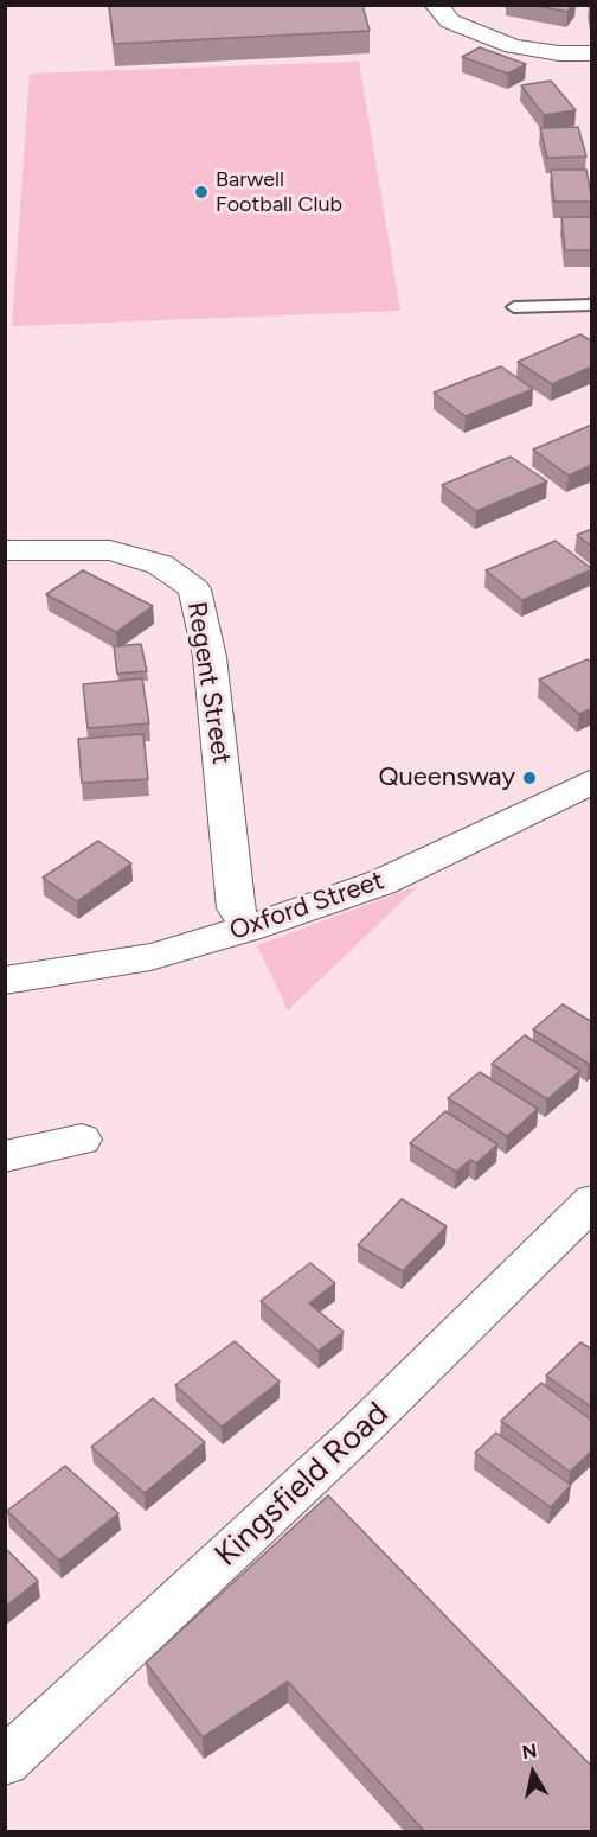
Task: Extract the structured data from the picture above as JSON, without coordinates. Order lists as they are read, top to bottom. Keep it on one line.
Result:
{"streets":{"street":["Regent Street","Oxford Street","Kingsfield Road"]},"crossings":[["Regent Street","Oxford Street"]],"places":["Barwell Football Club","Queensway"],"north":"top"}
